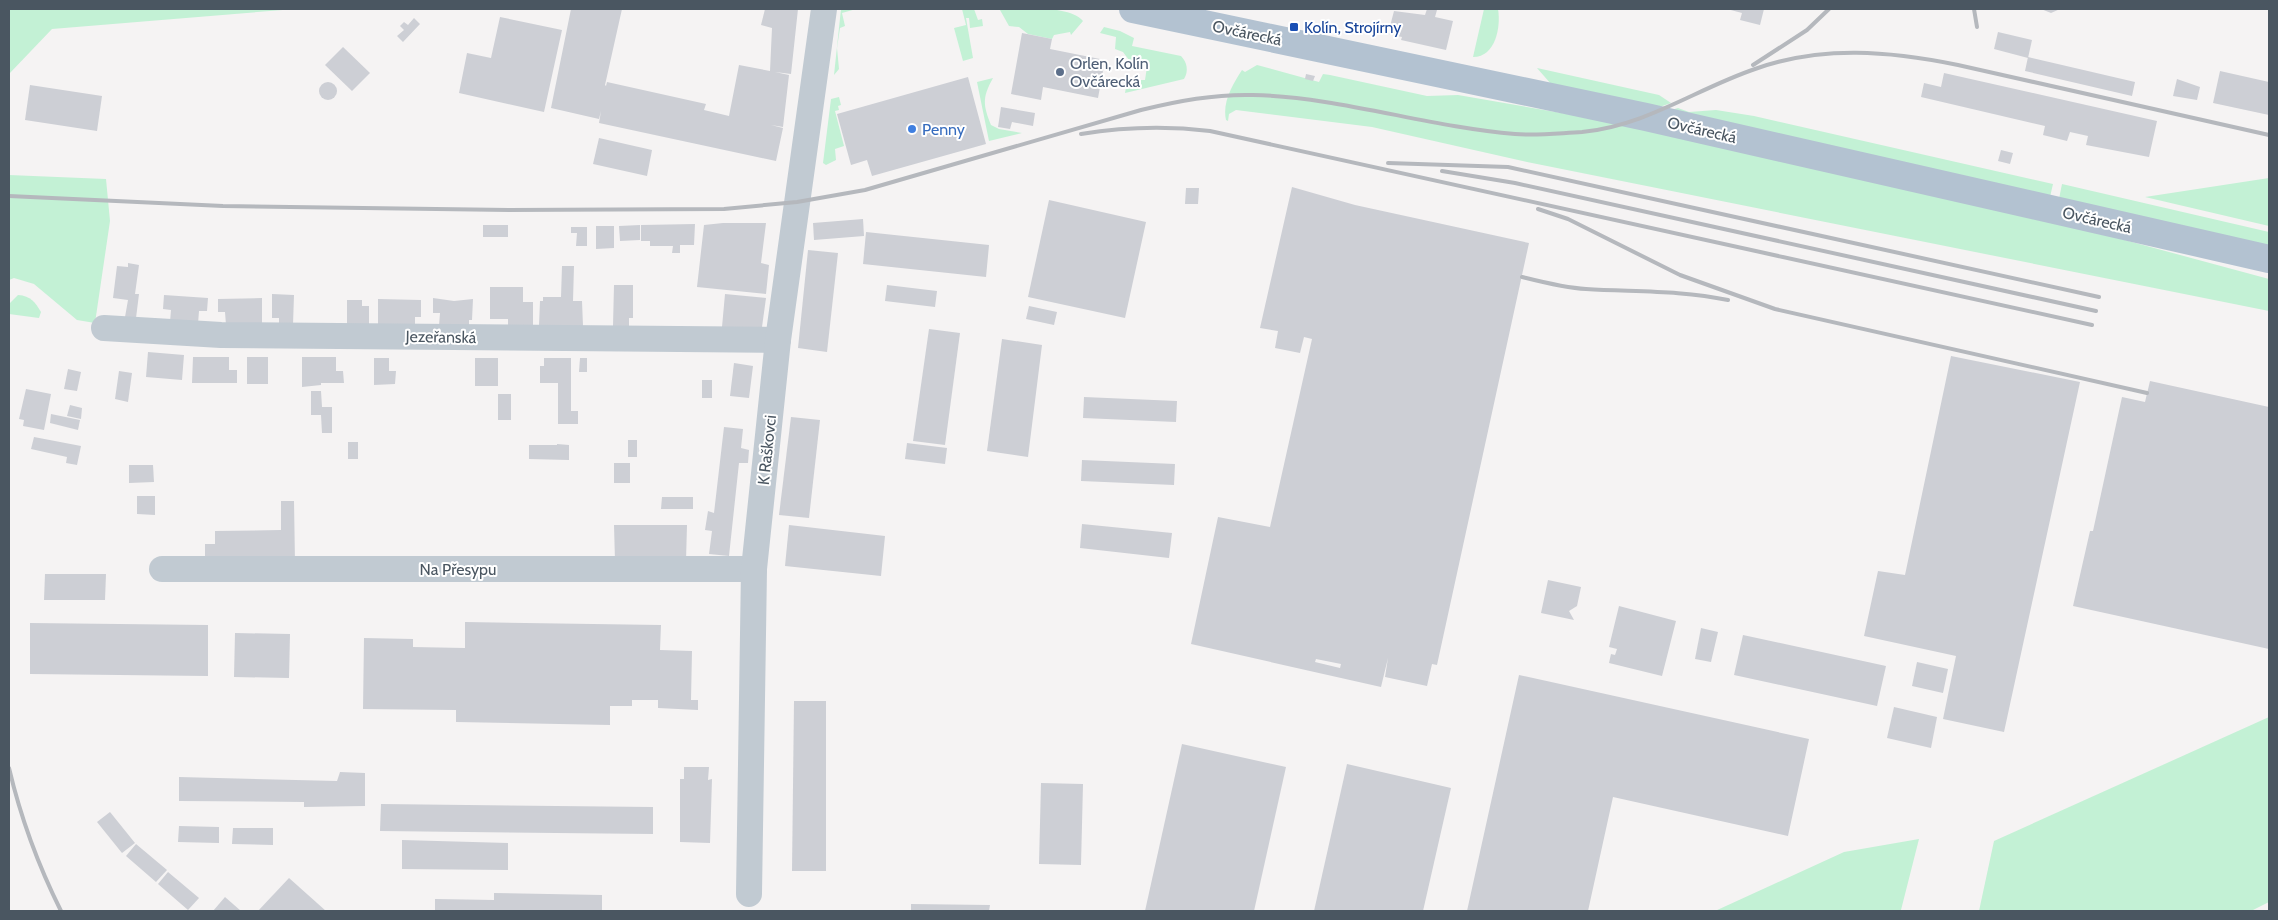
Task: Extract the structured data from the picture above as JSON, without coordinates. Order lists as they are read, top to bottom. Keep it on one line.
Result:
{"streets":{"main road":["Ovčárecká"],"street":["Jezeřanská","K Raškovci","Na Přesypu"]},"crossings":[["Jezeřanská","K Raškovci"],["K Raškovci","Na Přesypu"]],"places":{"transit":["Kolín, Strojírny"],"other":["Orlen, Kolín Ovčárecká","Penny"]}}
